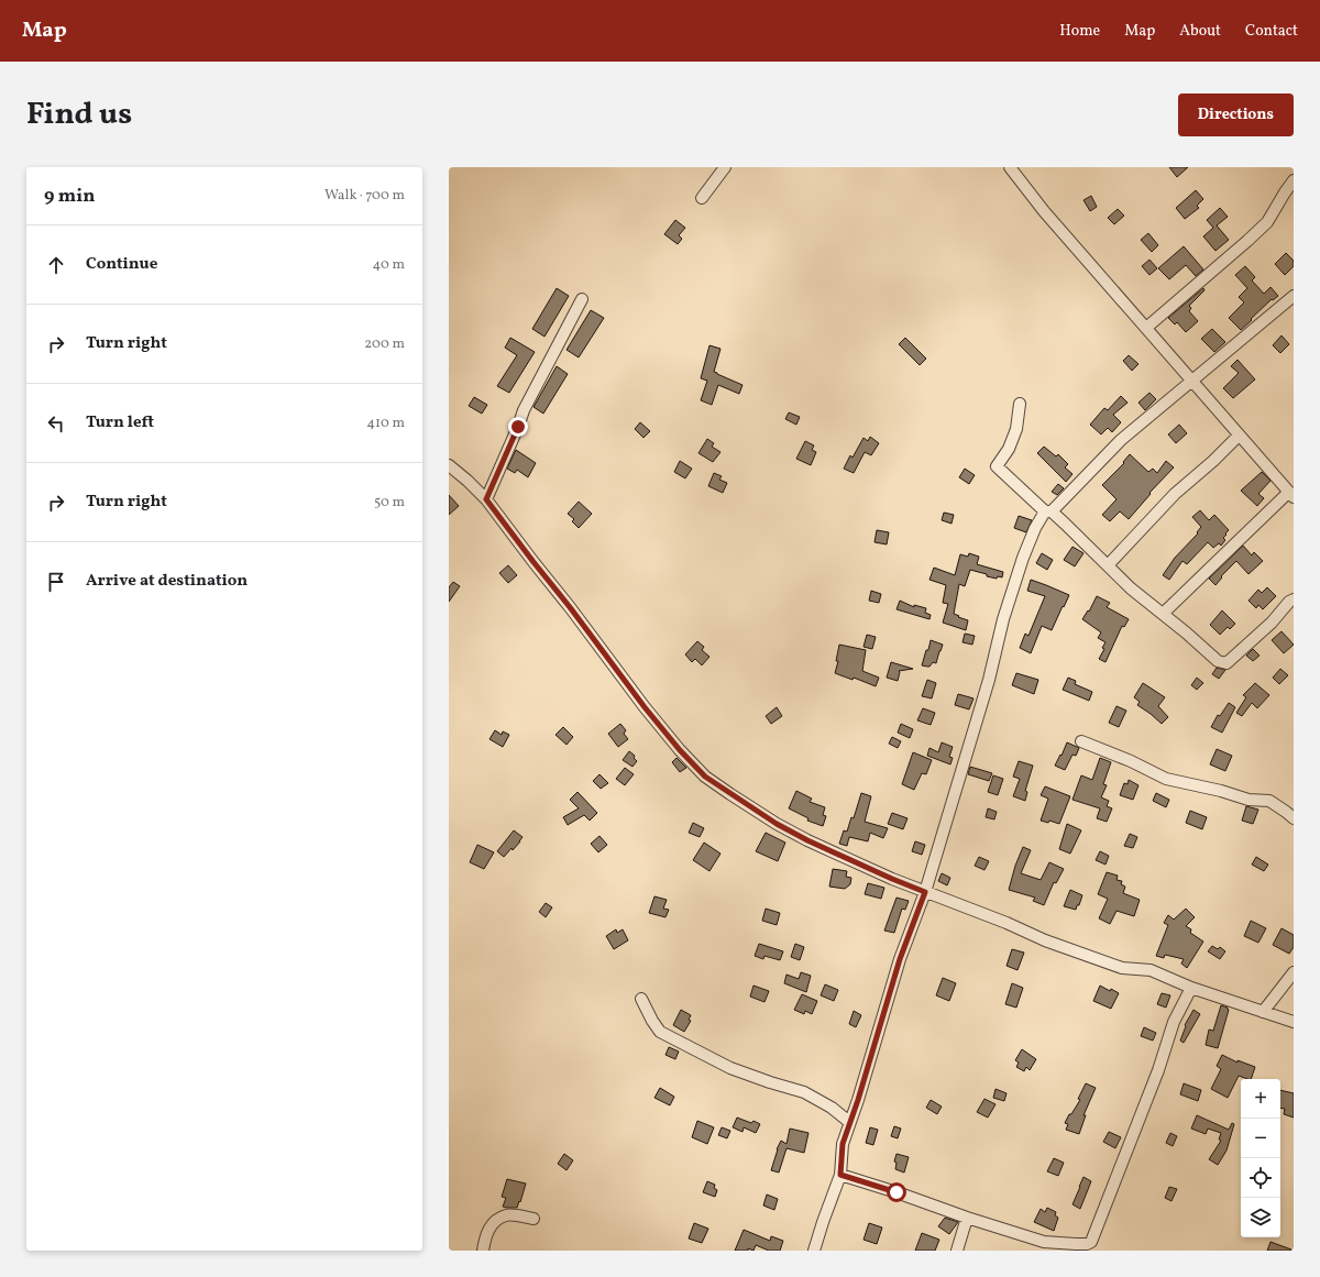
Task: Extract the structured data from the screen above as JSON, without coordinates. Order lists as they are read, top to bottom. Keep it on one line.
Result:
{"page":{"header":"Map","nav":["Home","Map","About","Contact"],"title":"Find us","buttons":"Directions","heading":["9 min","Walk · 700 m"],"list":[["Continue","40 m"],["Turn right","200 m"],["Turn left","410 m"],["Turn right","50 m"],"Arrive at destination"],"map_buttons":["+","−"]}}
